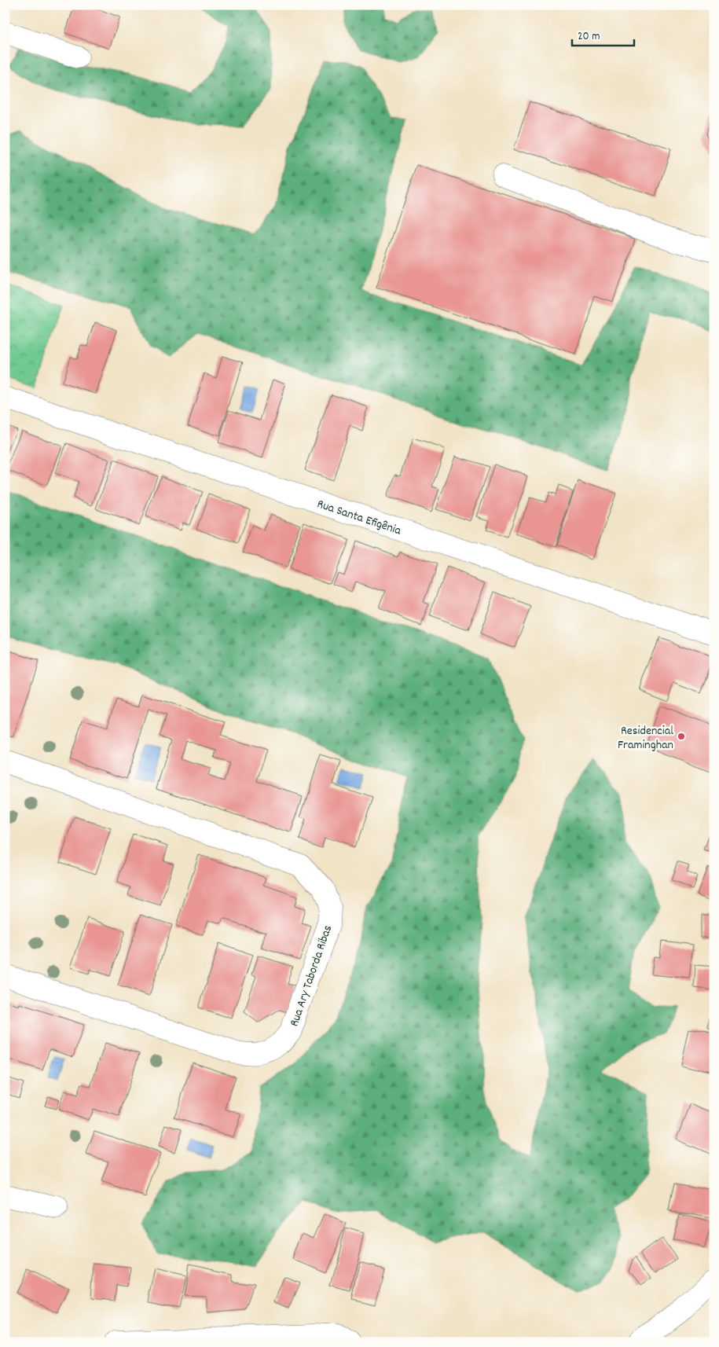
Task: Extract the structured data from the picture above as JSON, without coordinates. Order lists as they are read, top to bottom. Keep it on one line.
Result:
{"streets":{"street":["Rua Santa Efigênia","Rua Ary Taborda Ribas"]},"places":["Residencial Framinghan"],"scale_bar":"20 m"}
